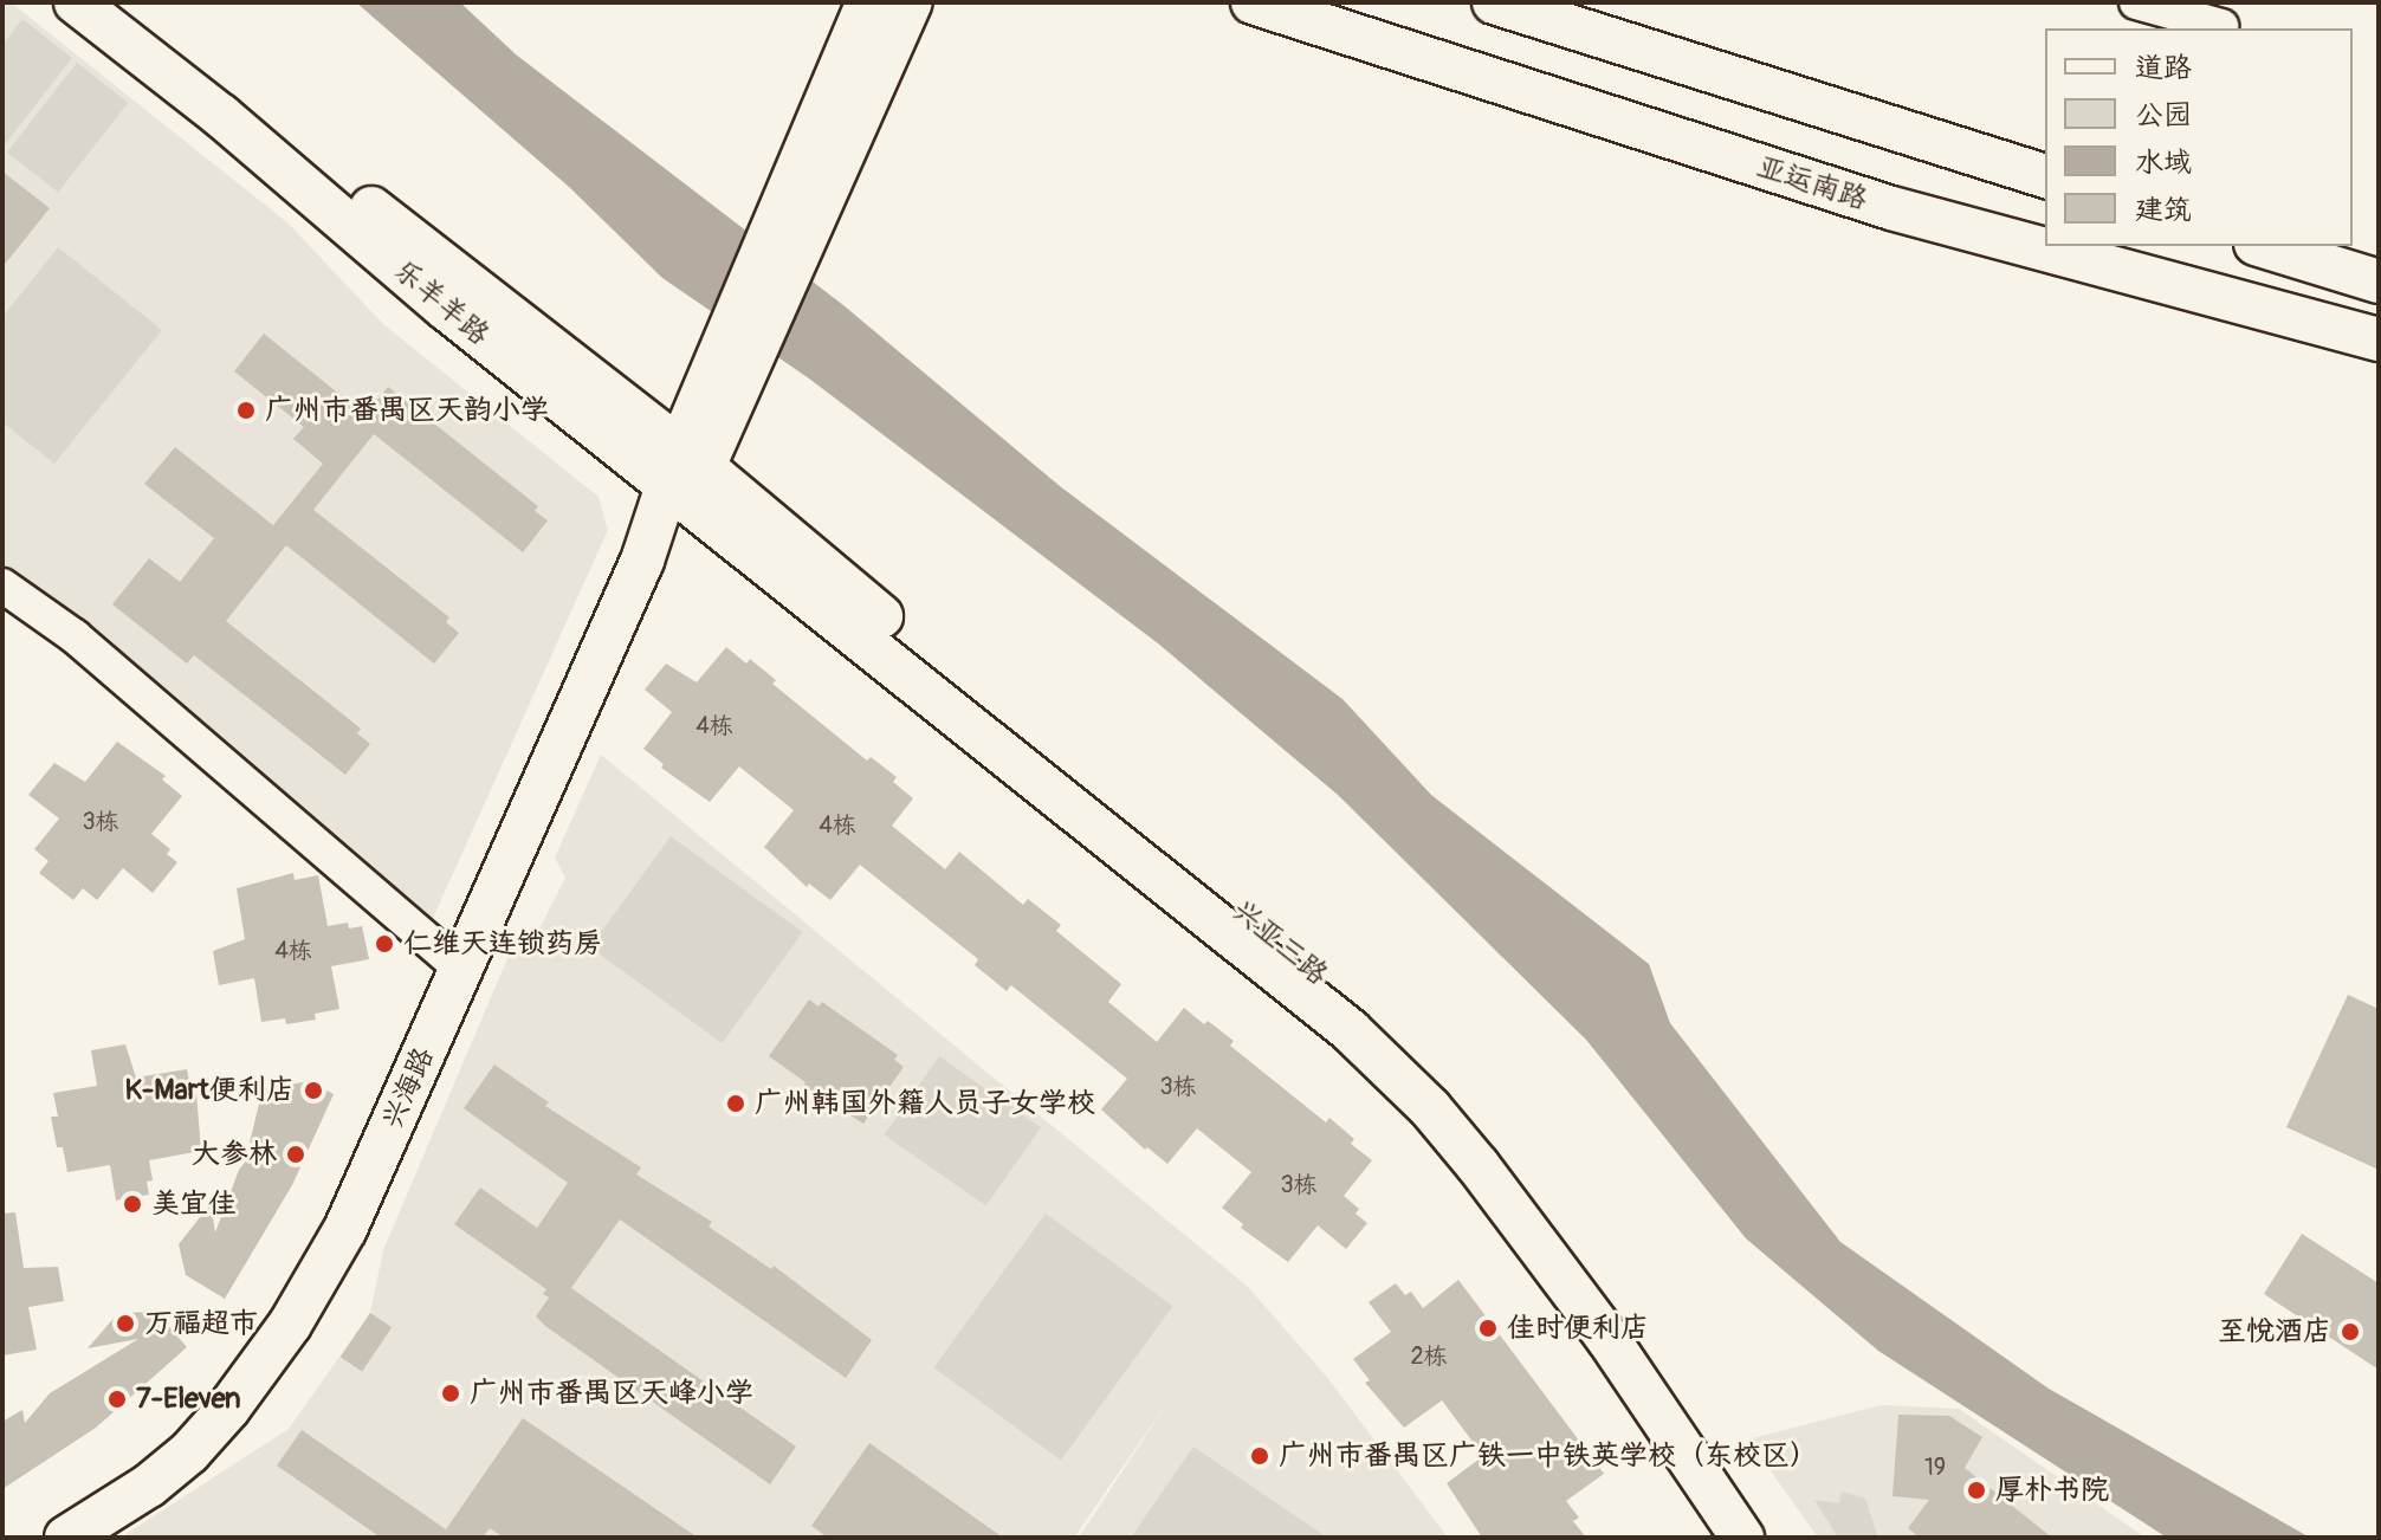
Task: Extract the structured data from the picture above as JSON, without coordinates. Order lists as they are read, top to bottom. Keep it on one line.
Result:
{"streets":{"street":["亚运南路","乐羊羊路","兴亚三路","兴海路"]},"crossings":[["乐羊羊路","兴亚三路"],["乐羊羊路","兴海路"],["兴亚三路","兴海路"]],"places":["广州市番禺区天韵小学","仁维天连锁药房","K-Mart便利店","广州韩国外籍人员子女学校","大参林","美宜佳","万福超市","佳时便利店","至悦酒店","广州市番禺区天峰小学","7-Eleven","广州市番禺区广铁一中铁英学校（东校区）","厚朴书院"],"house_numbers":["4栋","3栋","4栋","4栋","3栋","3栋","2栋","19"],"legend":["道路","公园","水域","建筑"]}
